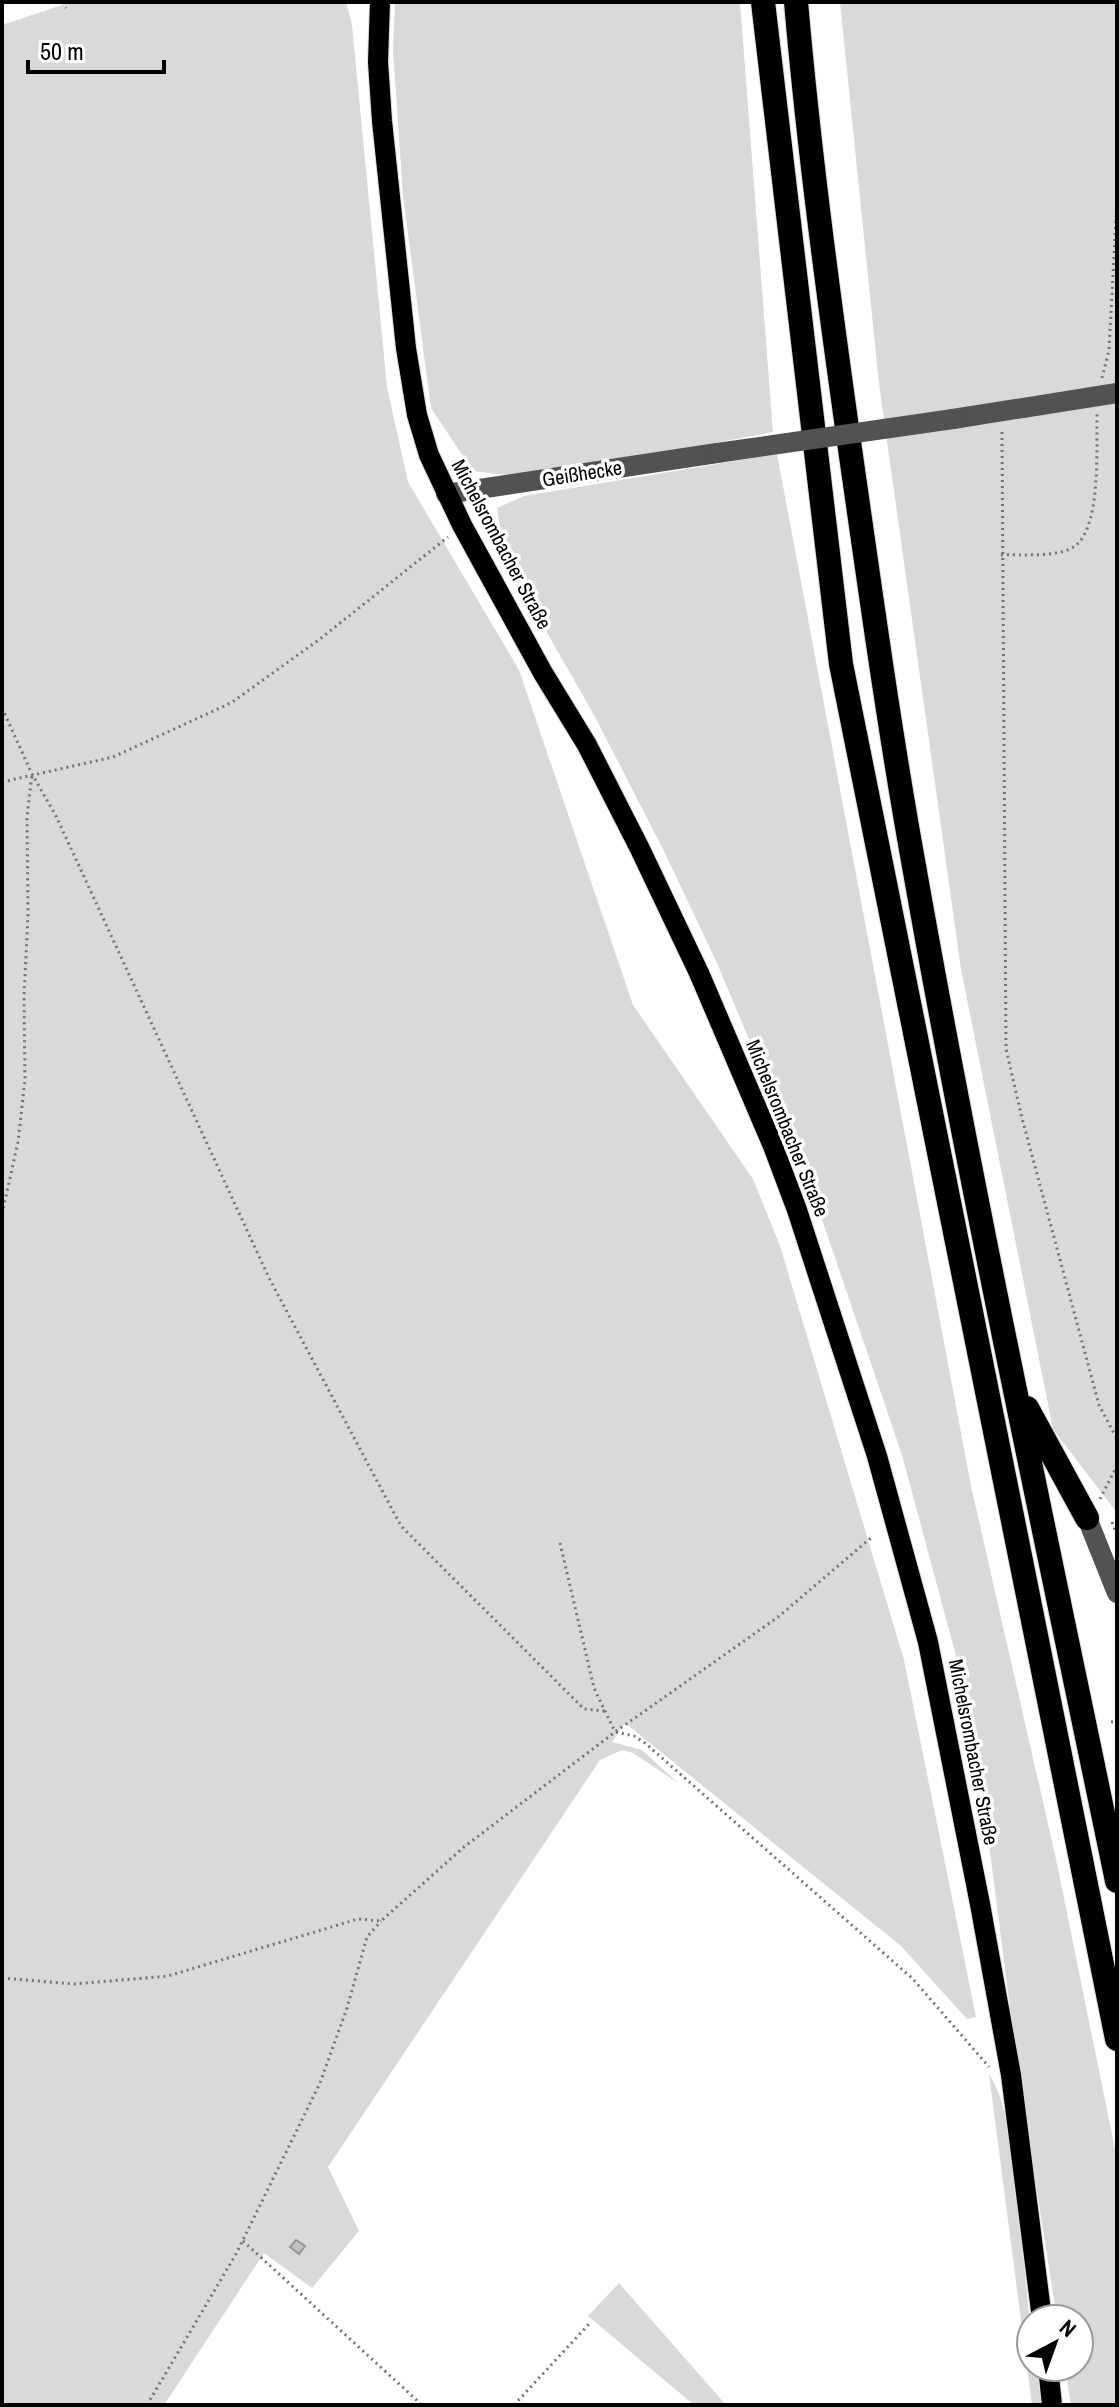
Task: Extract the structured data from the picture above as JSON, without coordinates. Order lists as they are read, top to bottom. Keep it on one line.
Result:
{"streets":{"main road":["Michelsrombacher Straße"],"lane":["Geißhecke"]},"crossings":[["Geißhecke","Michelsrombacher Straße"]],"scale_bar":"50 m","north":"top right"}
